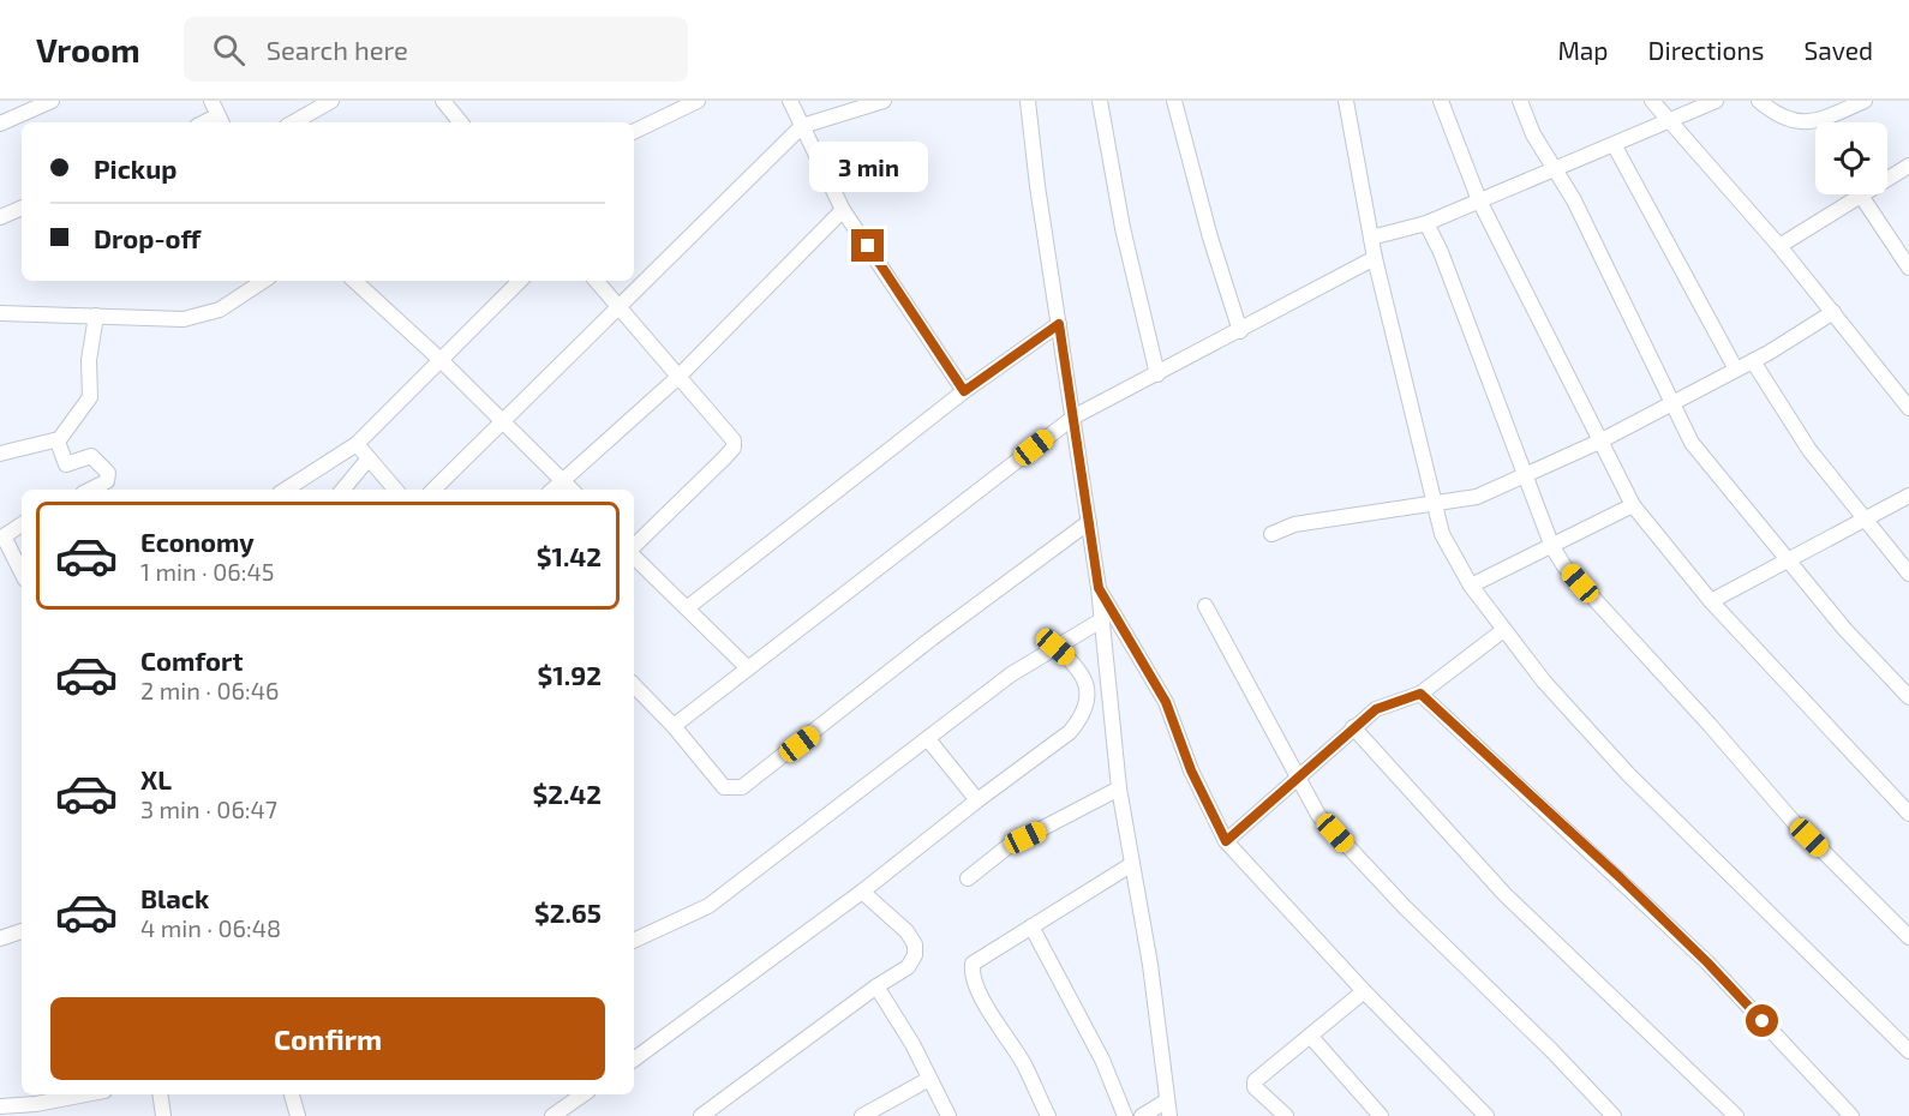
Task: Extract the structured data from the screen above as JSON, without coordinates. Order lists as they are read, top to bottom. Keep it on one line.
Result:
{"page":{"header":"Vroom","search":"Search here","nav":["Map","Directions","Saved"],"banner":["Pickup","Drop-off"],"bubble":"3 min","list":[{"name":"Economy","note":"1 min · 06:45","value":"$1.42"},{"name":"Comfort","note":"2 min · 06:46","value":"$1.92"},{"name":"XL","note":"3 min · 06:47","value":"$2.42"},{"name":"Black","note":"4 min · 06:48","value":"$2.65"}],"buttons":"Confirm"}}
